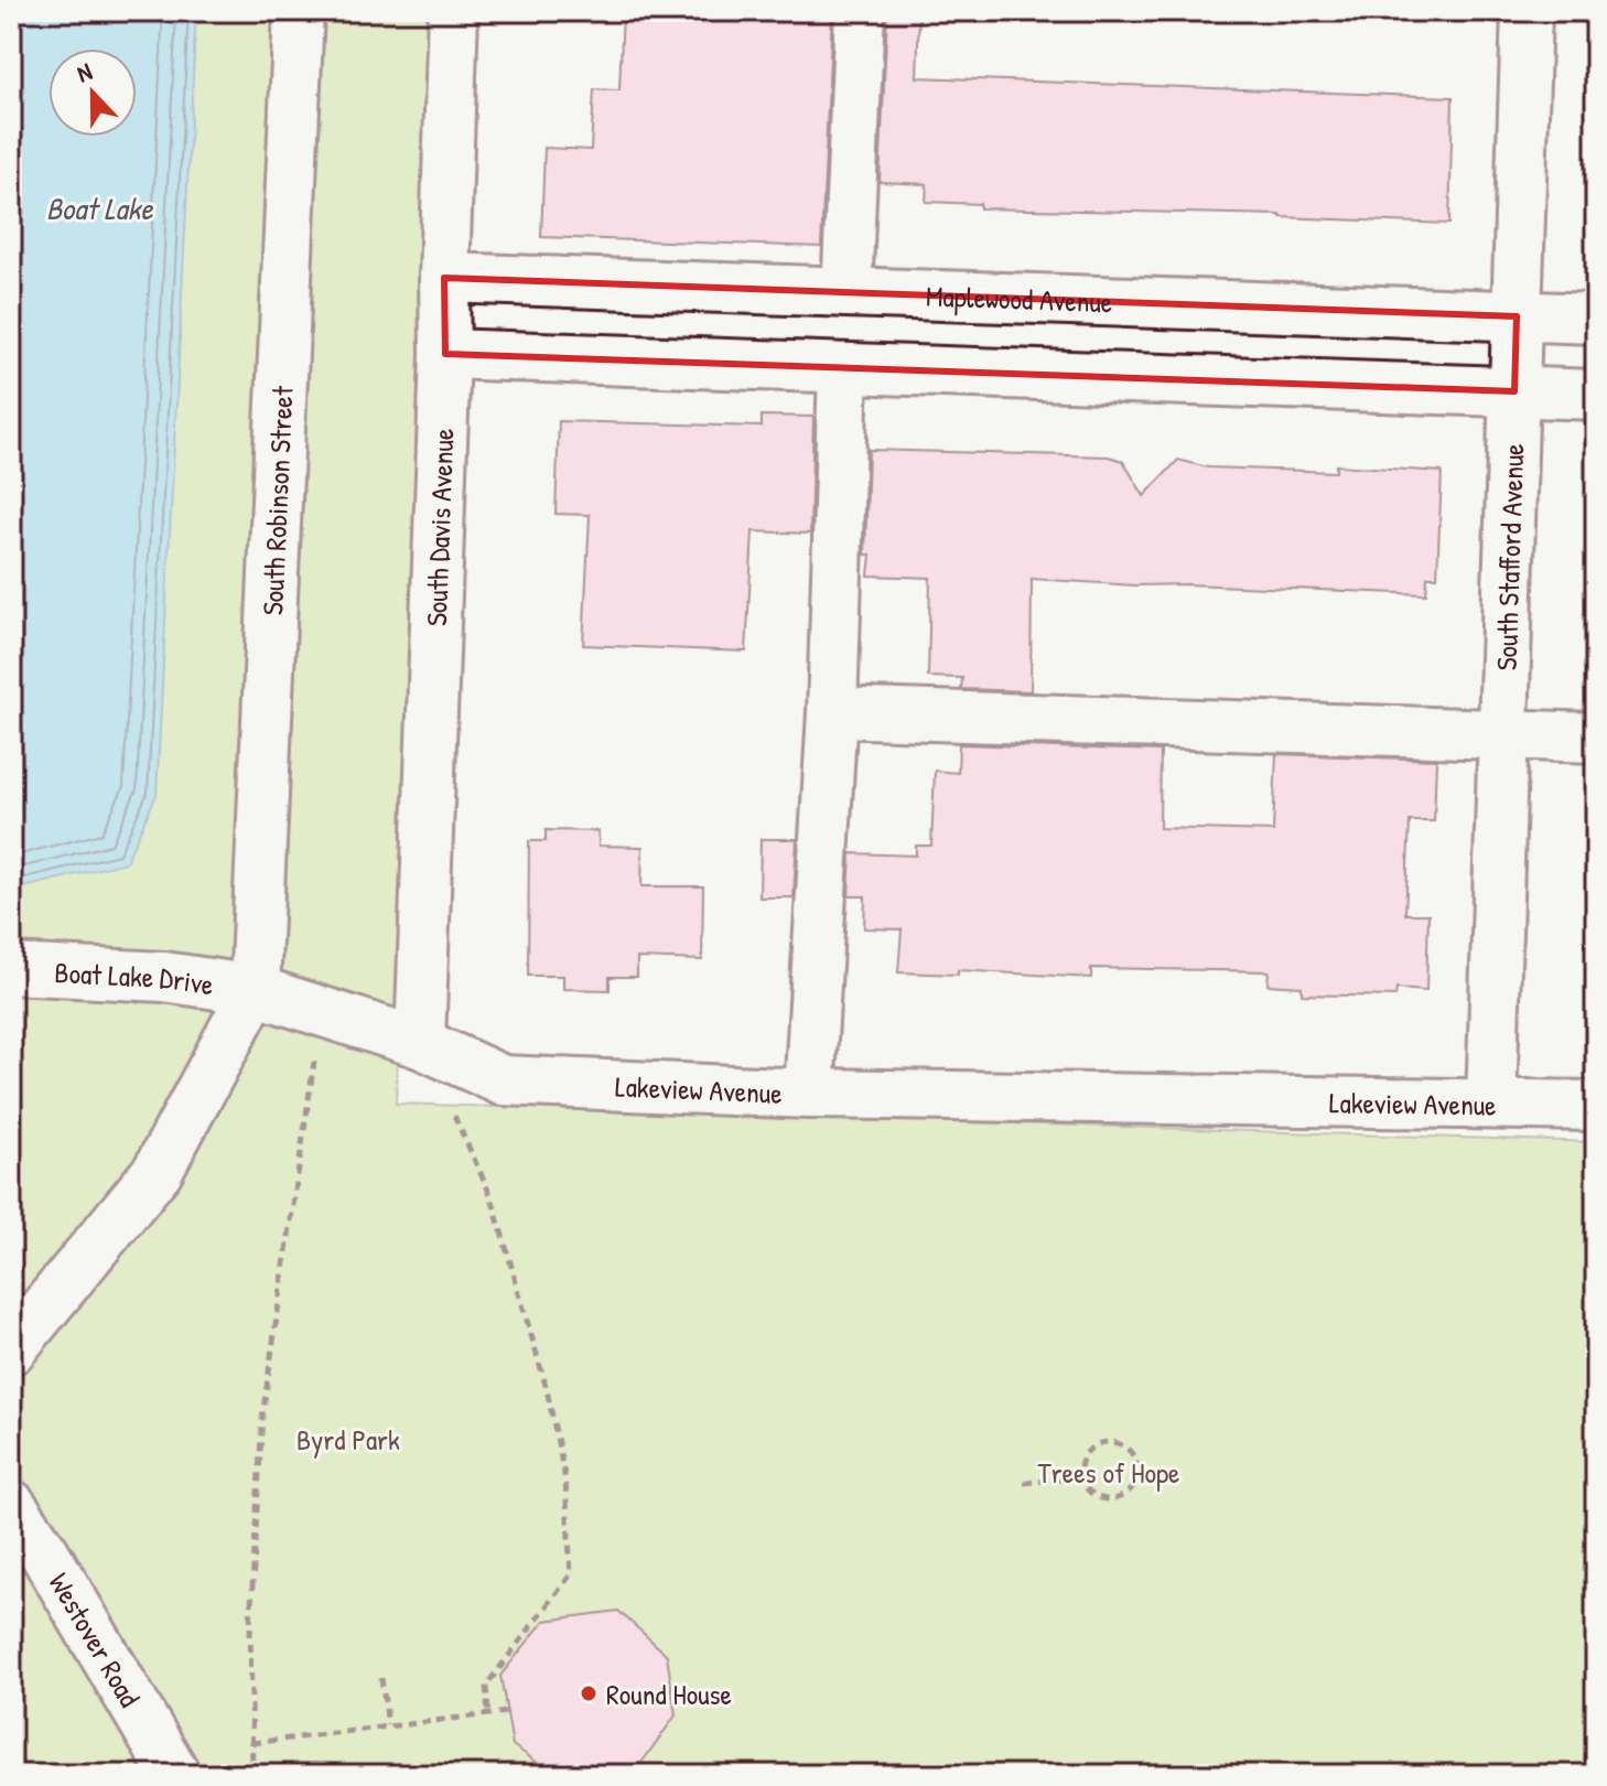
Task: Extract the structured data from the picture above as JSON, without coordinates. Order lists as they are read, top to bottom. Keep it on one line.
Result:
{"streets":{"street":["Maplewood Avenue","South Robinson Street","South Davis Avenue","South Stafford Avenue","Boat Lake Drive","Lakeview Avenue","Westover Road"]},"crossings":[["Maplewood Avenue","South Davis Avenue"],["Maplewood Avenue","South Stafford Avenue"],["South Robinson Street","Boat Lake Drive"],["South Robinson Street","Lakeview Avenue"],["South Davis Avenue","Lakeview Avenue"],["South Stafford Avenue","Lakeview Avenue"],["Boat Lake Drive","Lakeview Avenue"]],"water":["Boat Lake"],"parks":["Byrd Park","Trees of Hope"],"places":["Round House"],"north":"top"}
